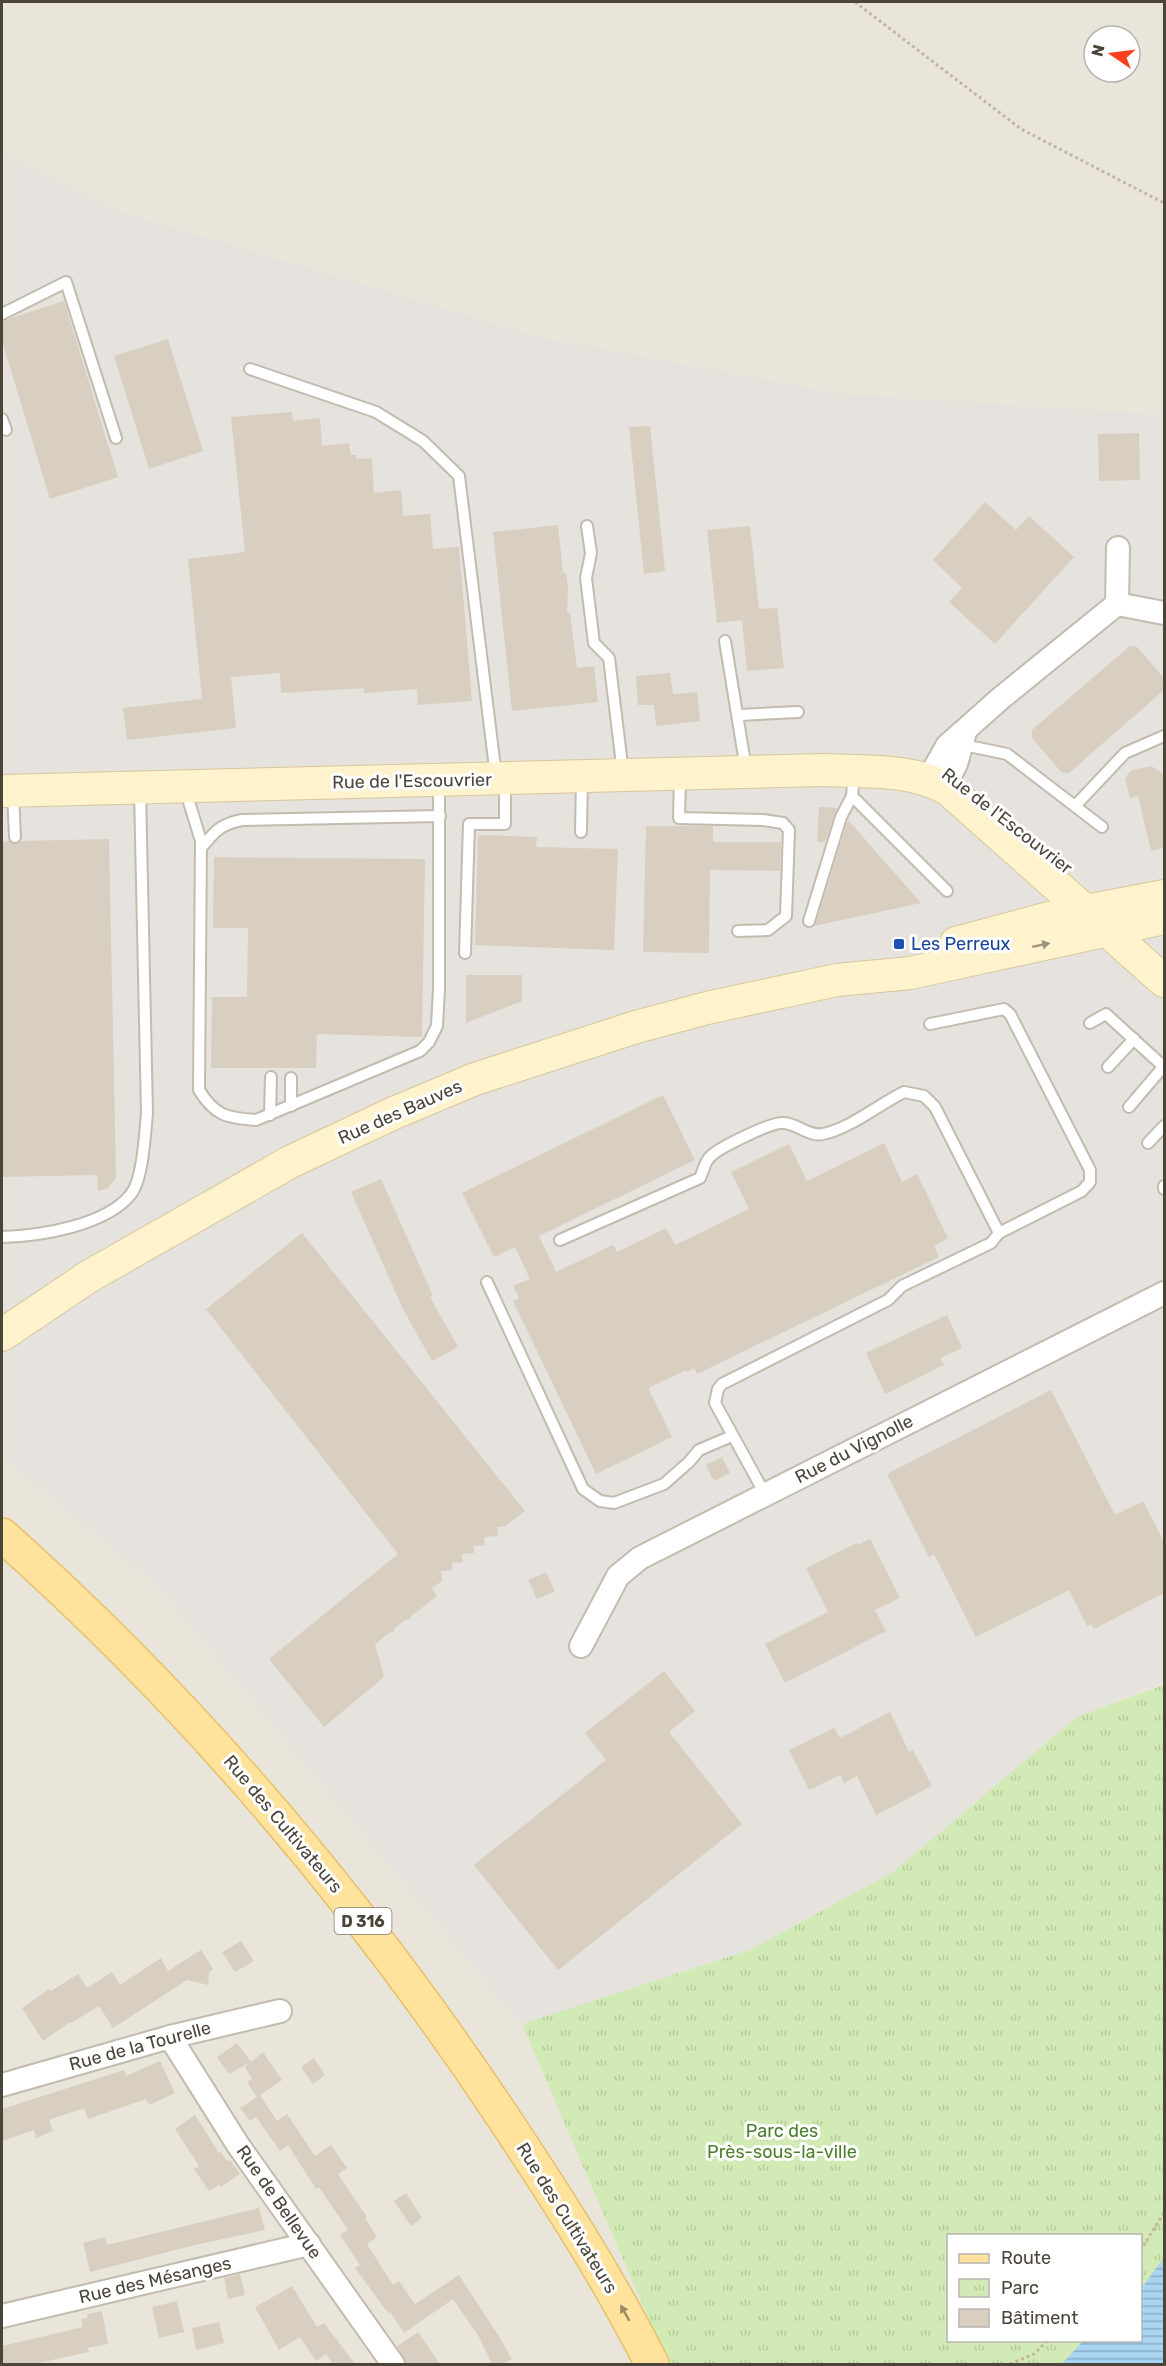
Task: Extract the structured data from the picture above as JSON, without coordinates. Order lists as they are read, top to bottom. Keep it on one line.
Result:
{"streets":{"main road":["Rue des Cultivateurs","D 316"],"street":["Rue de l'Escouvrier","Rue des Bauves","Rue du Vignolle","Rue de la Tourelle","Rue de Bellevue","Rue des Mésanges"]},"crossings":[["Rue de l'Escouvrier","Rue des Bauves"],["Rue de la Tourelle","Rue de Bellevue"],["Rue de Bellevue","Rue des Mésanges"]],"parks":["Parc des Près-sous-la-ville"],"places":{"transit":["Les Perreux"]},"legend":["Route","Parc","Bâtiment"],"north":"left"}
